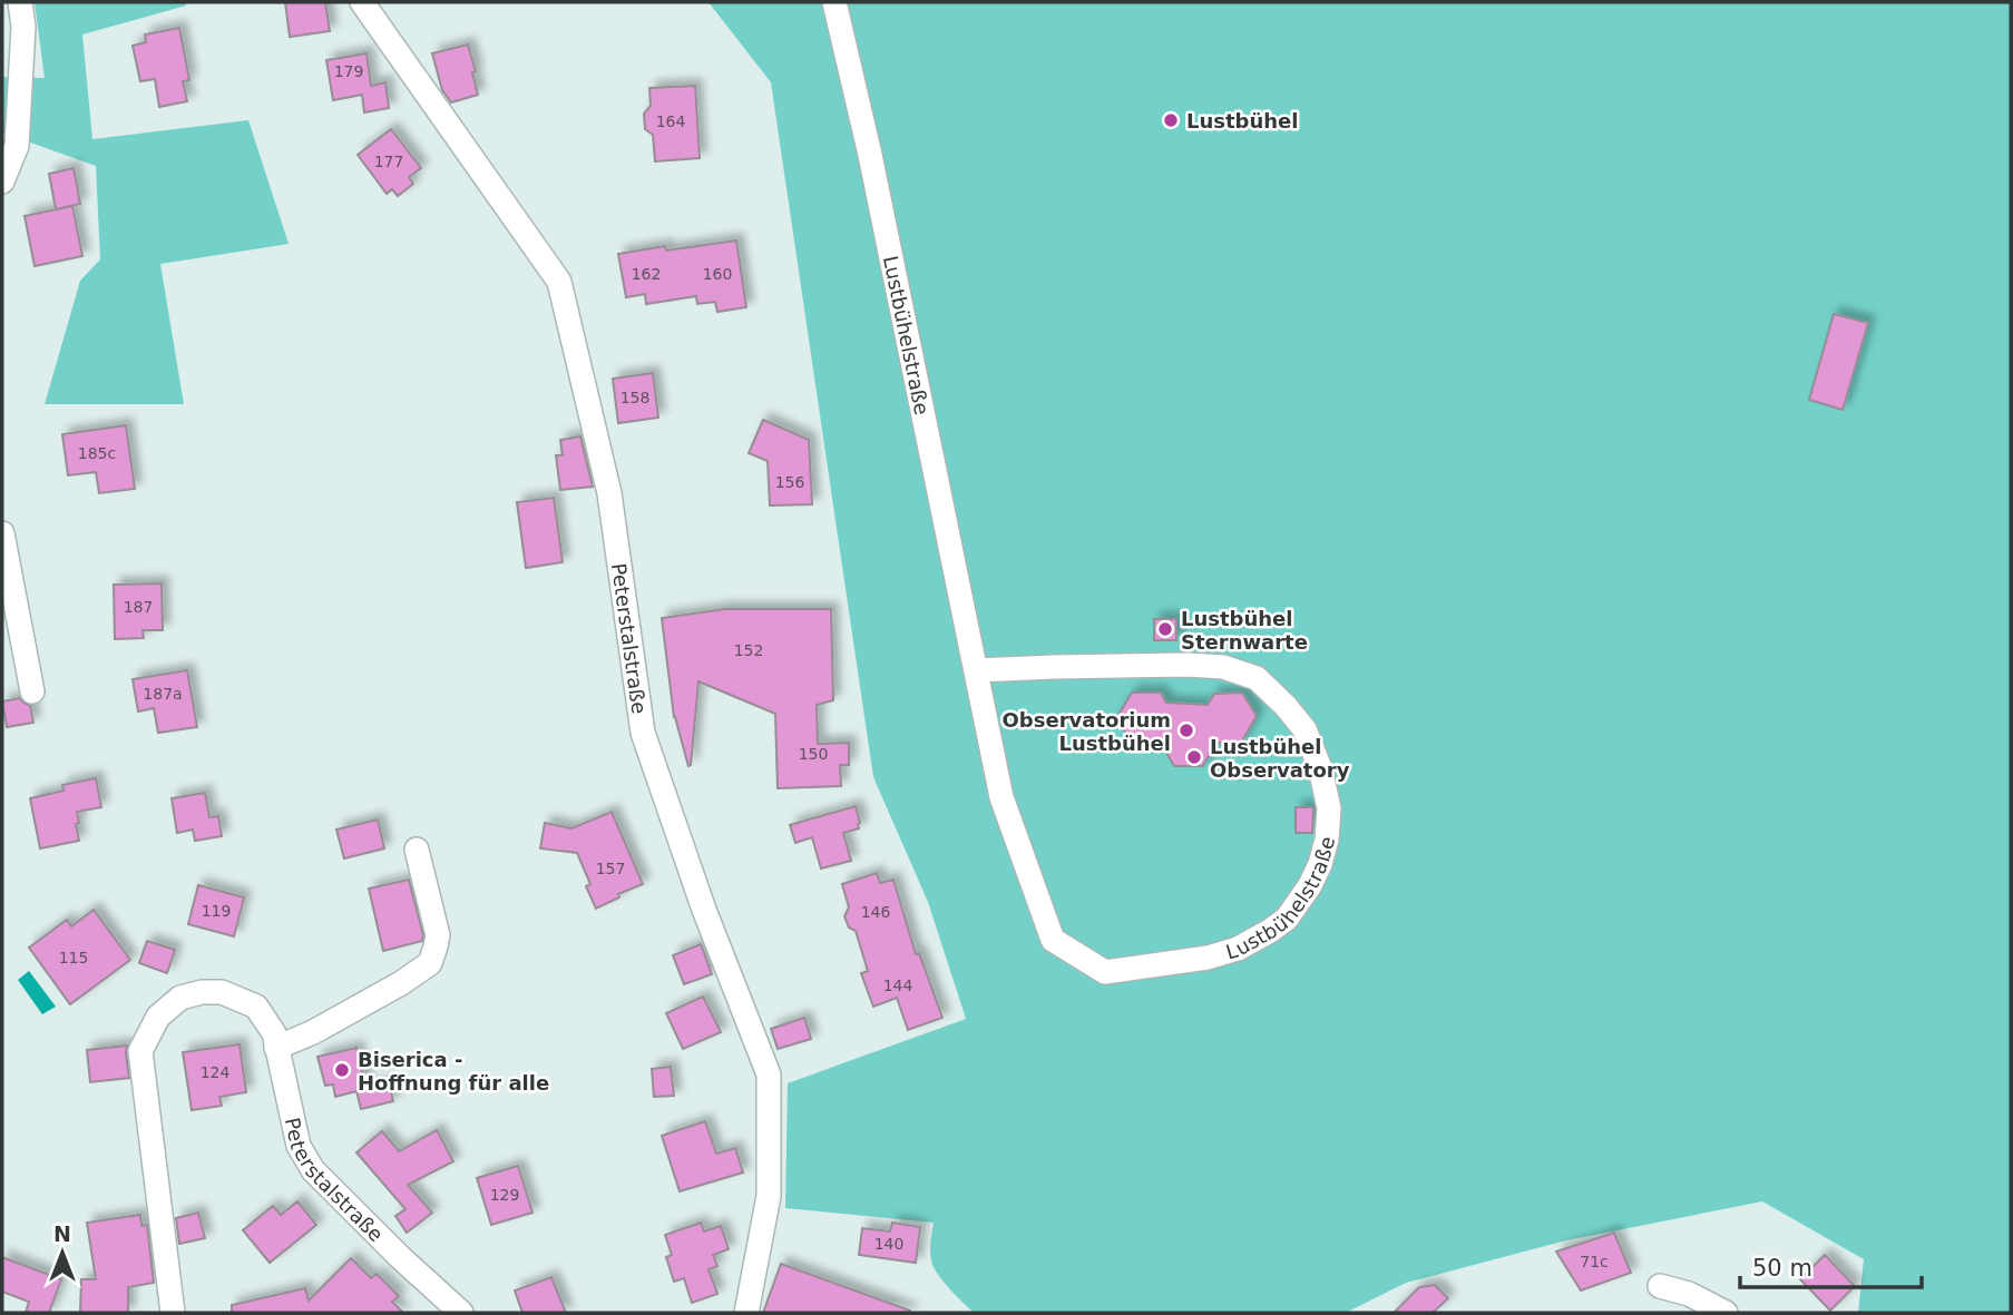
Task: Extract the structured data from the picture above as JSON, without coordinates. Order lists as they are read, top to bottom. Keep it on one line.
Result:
{"streets":{"street":["Lustbühelstraße","Peterstalstraße"]},"places":["Lustbühel","Lustbühel Sternwarte","Observatorium Lustbühel","Lustbühel Observatory","Biserica - Hoffnung für alle"],"house_numbers":["179","164","177","162","160","158","185c","156","187","152","187a","150","157","119","146","115","144","124","129","140","71c"],"scale_bar":"50 m","north":"top"}
